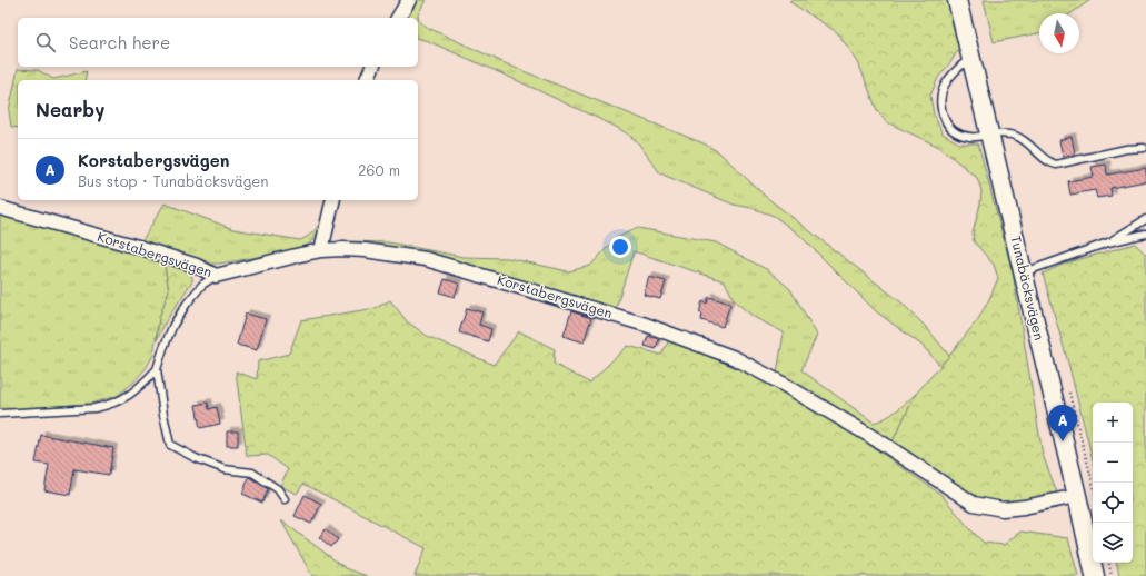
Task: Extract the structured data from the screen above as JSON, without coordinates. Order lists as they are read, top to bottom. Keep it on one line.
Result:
{"streets":{"street":["Korstabergsvägen","Tunabäcksvägen"]},"crossings":[["Korstabergsvägen","Tunabäcksvägen"]],"north":"bottom","page":{"search":"Search here","heading":"Nearby","list":[{"mark":"A","name":"Korstabergsvägen","note":"Bus stop · Tunabäcksvägen","value":"260 m"}],"map_buttons":["+","−"],"pins":"A"}}
